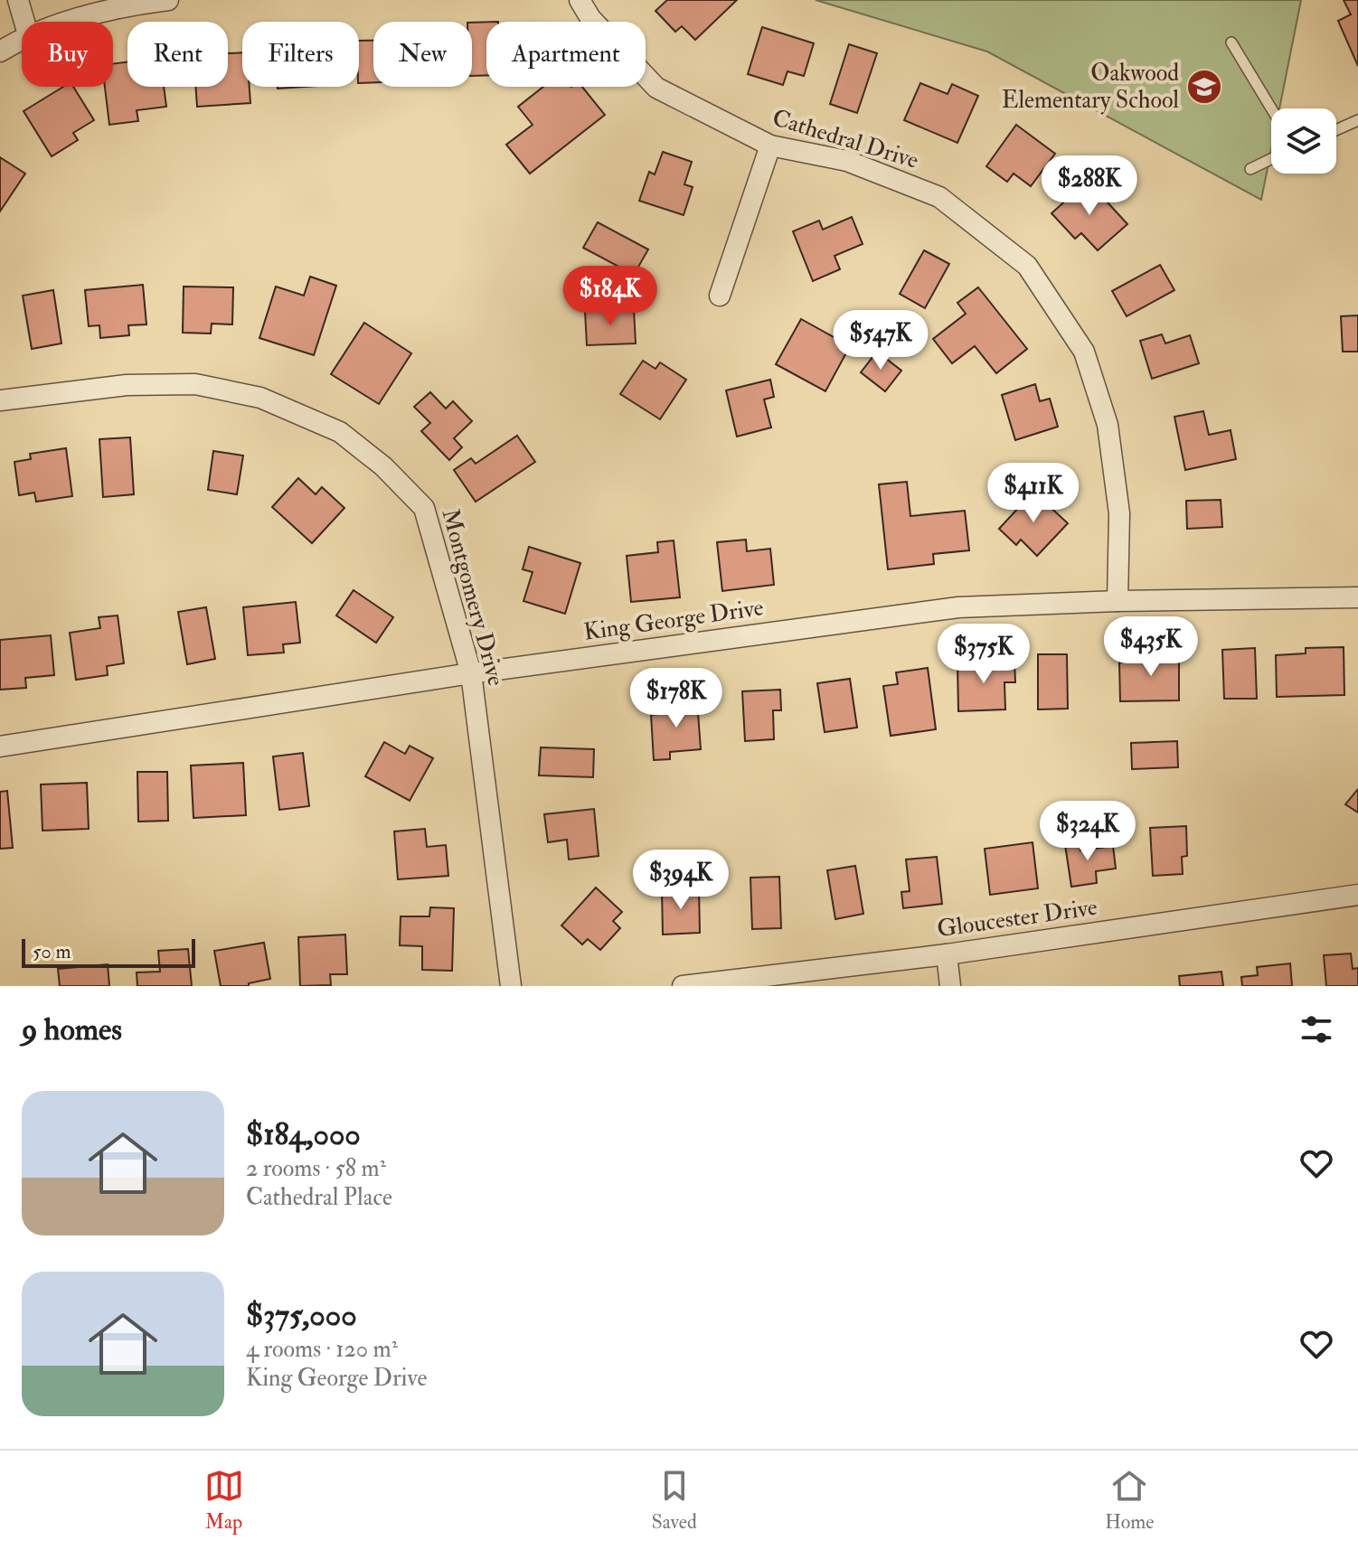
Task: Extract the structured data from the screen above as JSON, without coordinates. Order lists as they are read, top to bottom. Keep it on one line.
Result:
{"streets":{"street":["Cathedral Drive","Montgomery Drive","King George Drive","Gloucester Drive"]},"crossings":[["Cathedral Drive","King George Drive"],["Montgomery Drive","King George Drive"]],"places":{"school or university":["Oakwood Elementary School"]},"scale_bar":"50 m","page":{"chip":["Buy","Rent","Filters","New","Apartment"],"price":["$288K","$184K","$547K","$411K","$435K","$375K","$178K","$324K","$394K"],"scale":"50 m","heading":"9 homes","list":[{"name":"$184,000","note":"2 rooms · 58 m² · Cathedral Place"},{"name":"$375,000","note":"4 rooms · 120 m² · King George Drive"}],"tabs":["Map","Saved","Home"]}}
